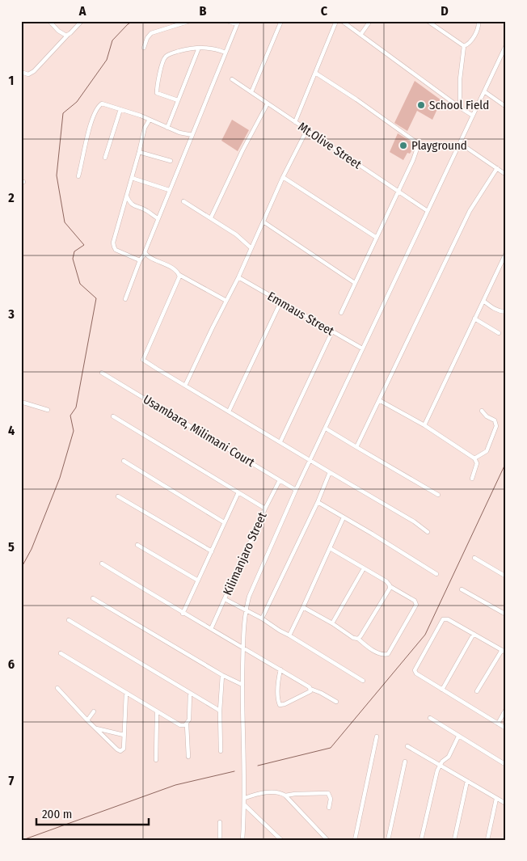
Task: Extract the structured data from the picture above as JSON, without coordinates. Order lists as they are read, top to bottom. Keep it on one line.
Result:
{"streets":{"street":["Mt.Olive Street","Emmaus Street","Usambara, Milimani Court","Kilimanjaro Street"]},"crossings":[["Usambara, Milimani Court","Kilimanjaro Street"]],"places":["School Field","Playground"],"scale_bar":"200 m","grid":{"columns":["A","B","C","D"],"rows":["1","2","3","4","5","6","7"]}}
